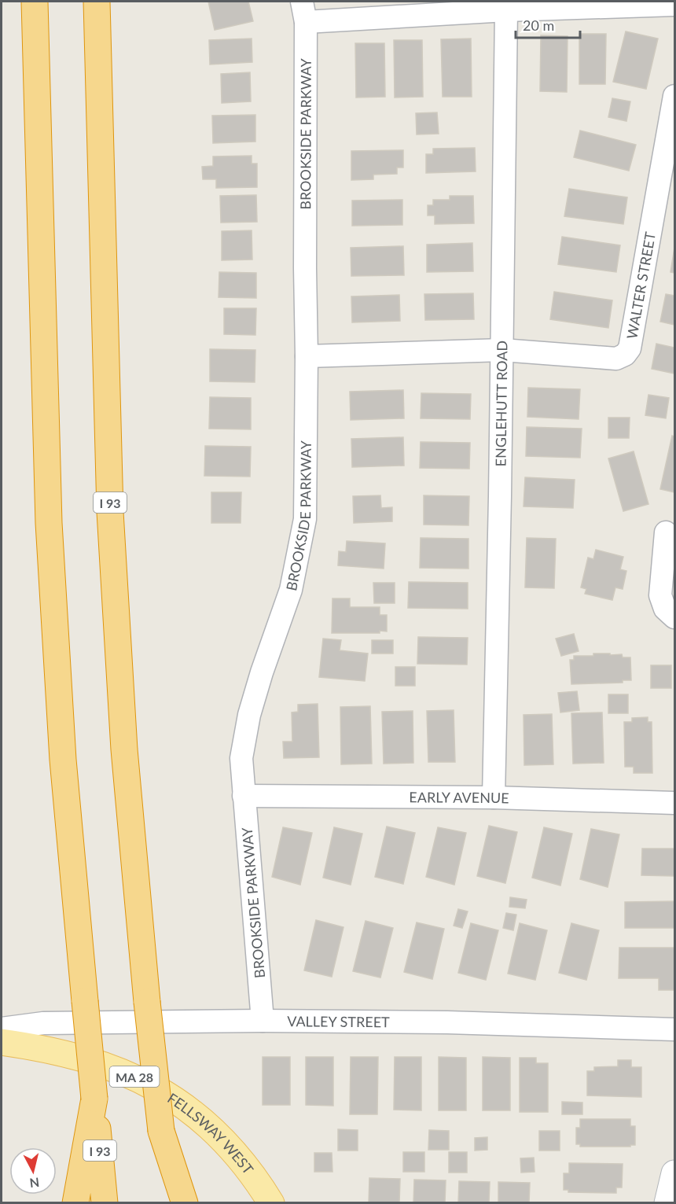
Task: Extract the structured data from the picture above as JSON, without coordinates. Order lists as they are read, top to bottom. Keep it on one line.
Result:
{"streets":{"highway":["I 93"],"main road":["MA 28","FELLSWAY WEST"],"street":["BROOKSIDE PARKWAY","WALTER STREET","ENGLEHUTT ROAD","EARLY AVENUE","VALLEY STREET"]},"crossings":[["BROOKSIDE PARKWAY","WALTER STREET"],["BROOKSIDE PARKWAY","EARLY AVENUE"],["BROOKSIDE PARKWAY","VALLEY STREET"],["WALTER STREET","ENGLEHUTT ROAD"],["ENGLEHUTT ROAD","EARLY AVENUE"]],"scale_bar":"20 m","north":"bottom"}
